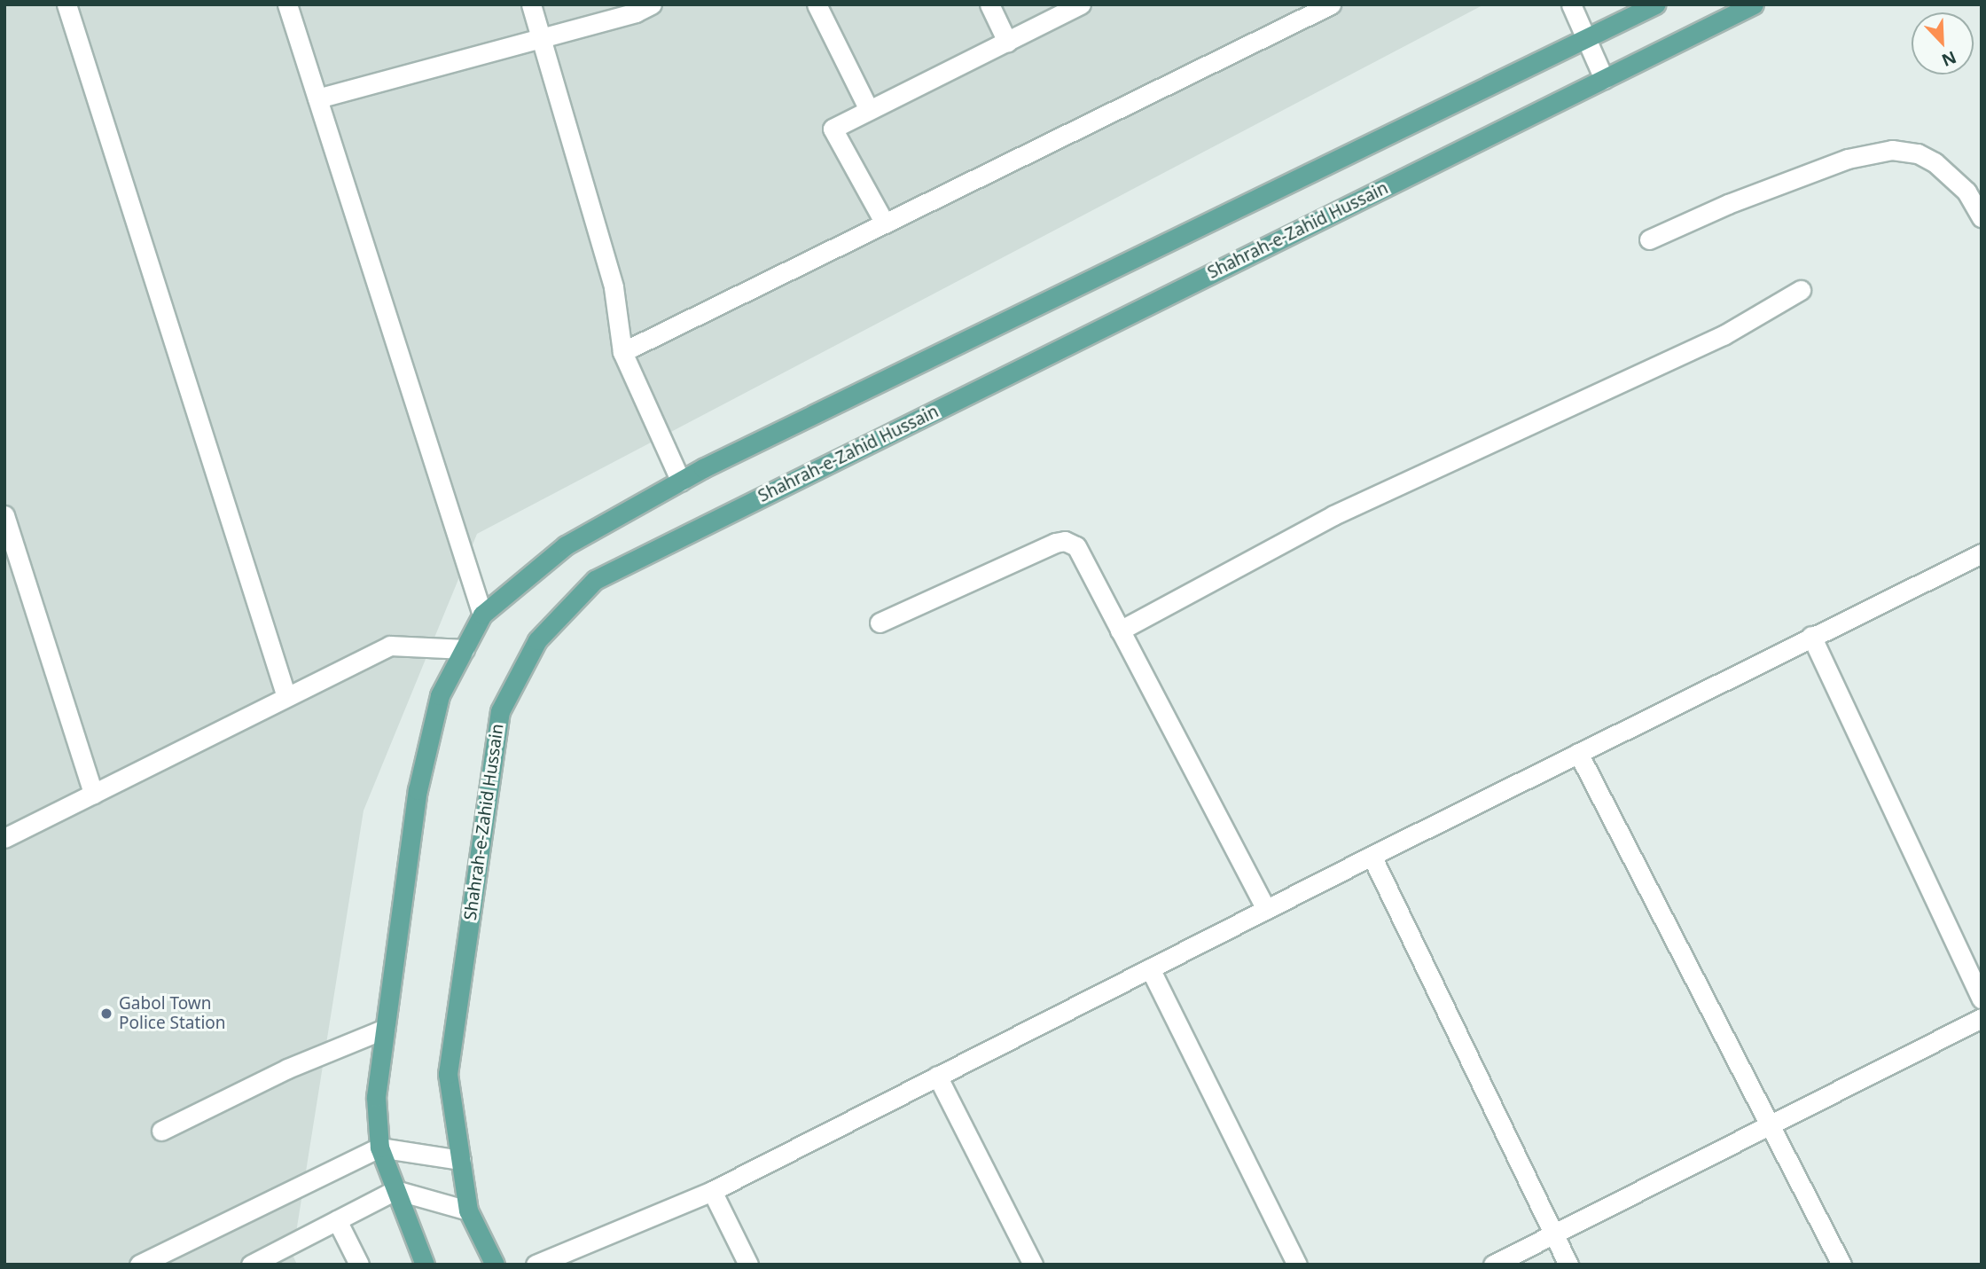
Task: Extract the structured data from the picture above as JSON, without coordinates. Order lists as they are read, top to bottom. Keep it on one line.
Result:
{"streets":{"main road":["Shahrah-e-Zahid Hussain"]},"places":["Gabol Town Police Station"],"north":"bottom right"}
